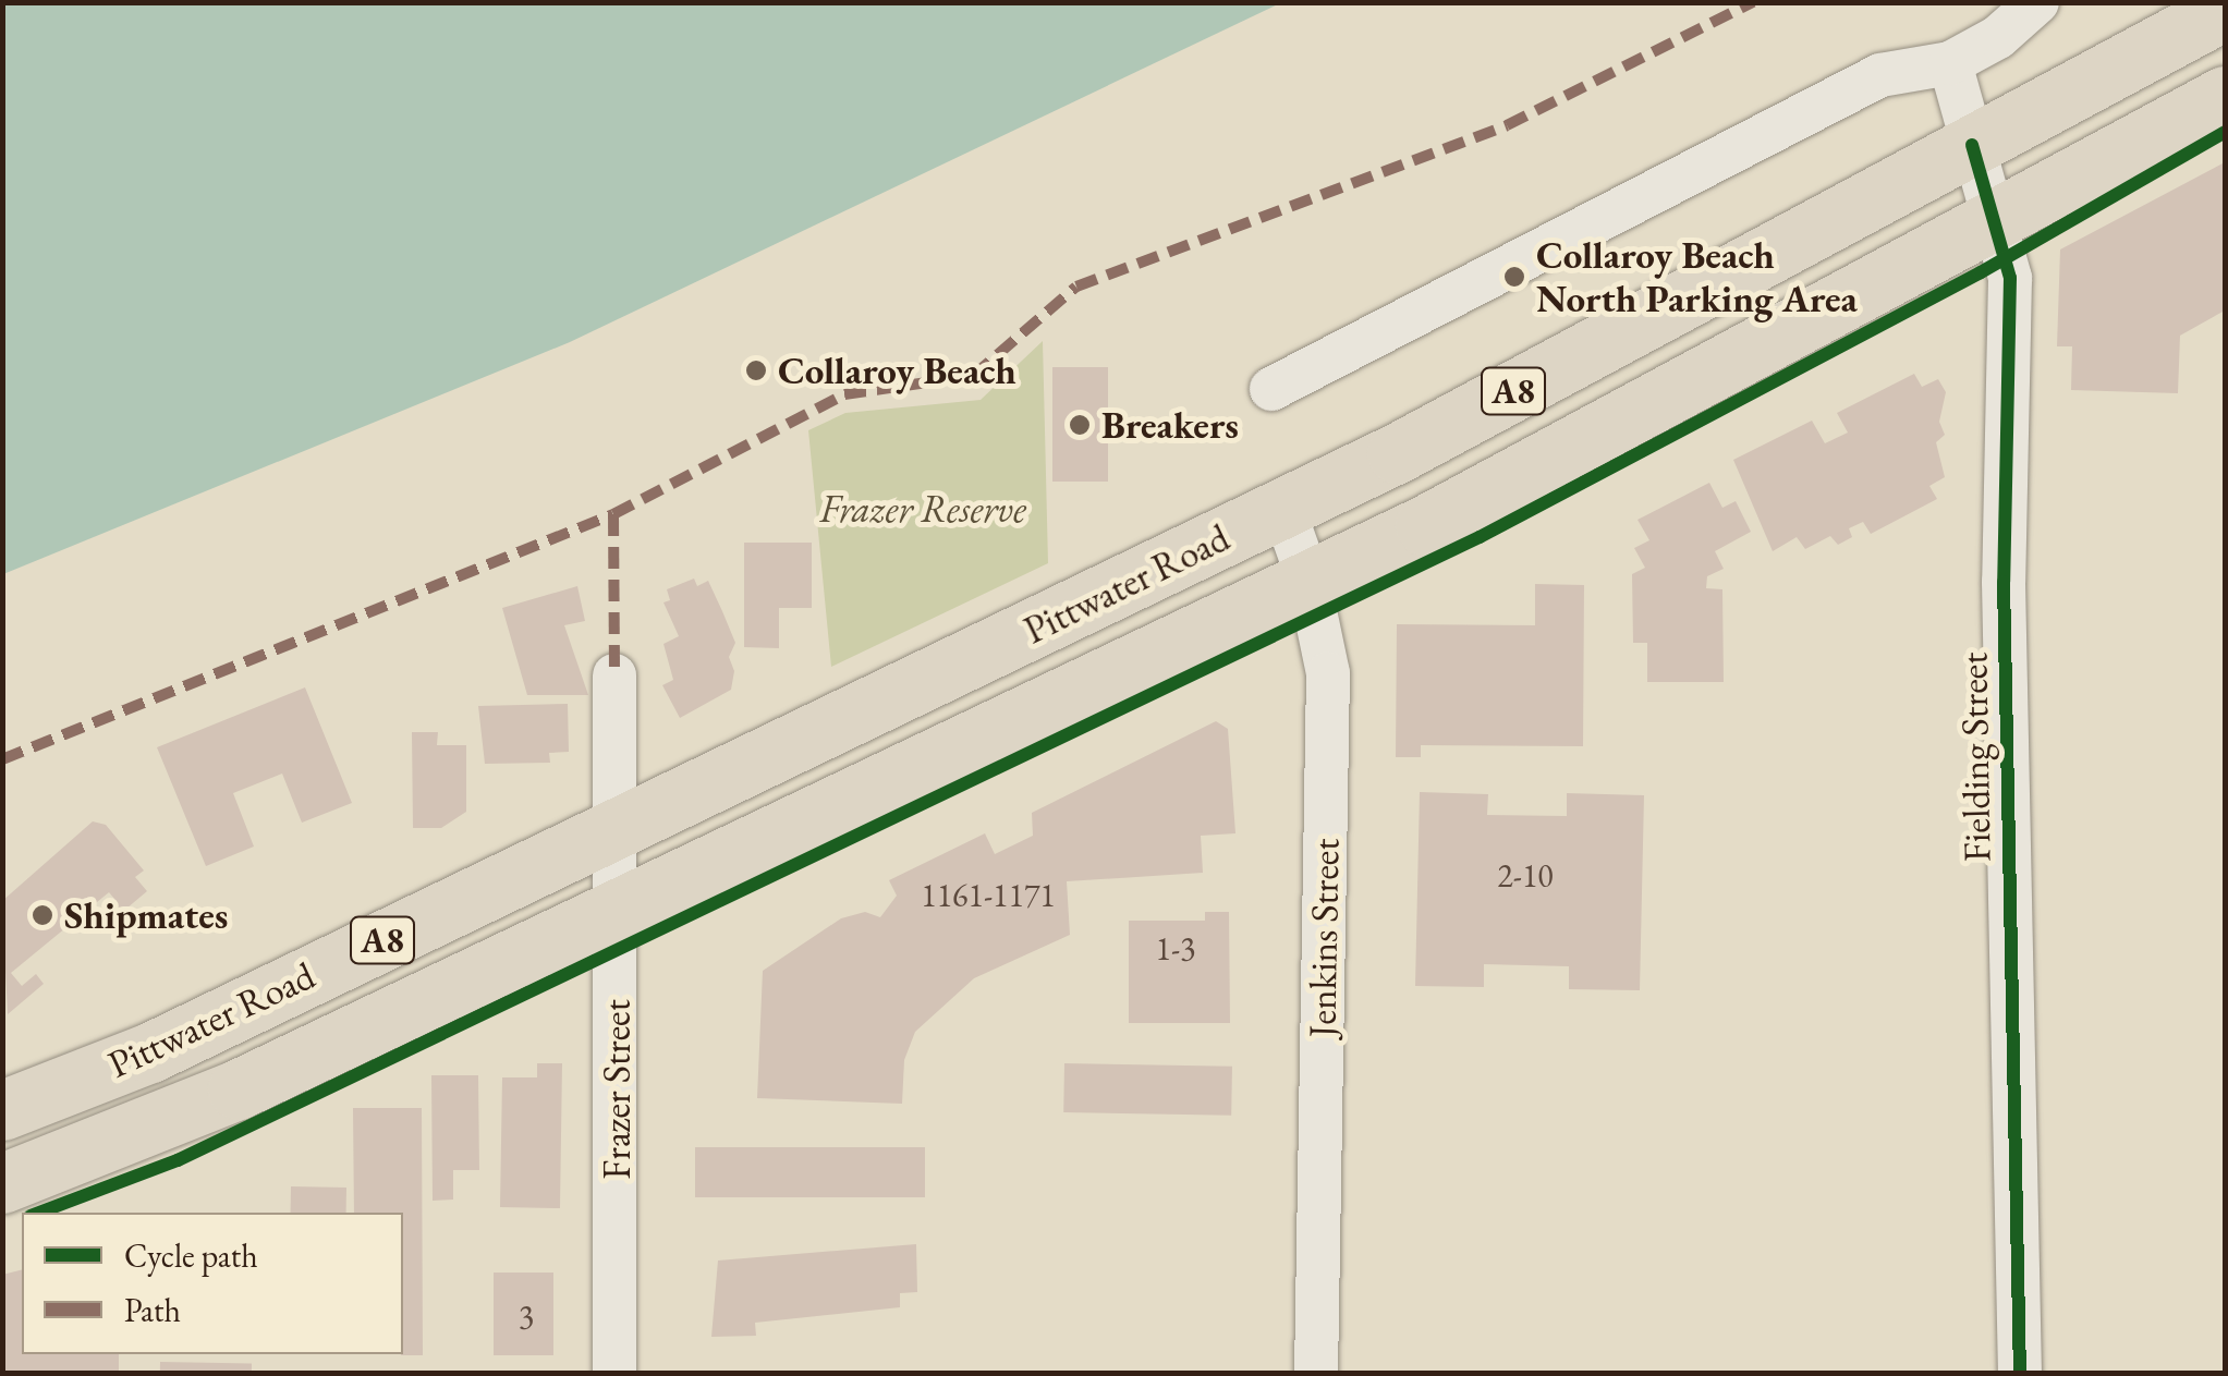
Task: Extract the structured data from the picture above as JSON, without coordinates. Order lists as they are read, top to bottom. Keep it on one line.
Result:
{"streets":{"highway":["A8","Pittwater Road"],"street":["Fielding Street","Jenkins Street","Frazer Street"]},"crossings":[["Pittwater Road","Fielding Street"],["Pittwater Road","Jenkins Street"],["Pittwater Road","Frazer Street"]],"parks":["Frazer Reserve"],"places":["Collaroy Beach North Parking Area","Collaroy Beach","Breakers","Shipmates"],"house_numbers":["2-10","1161-1171","1-3","3"],"legend":["Cycle path","Path"]}
